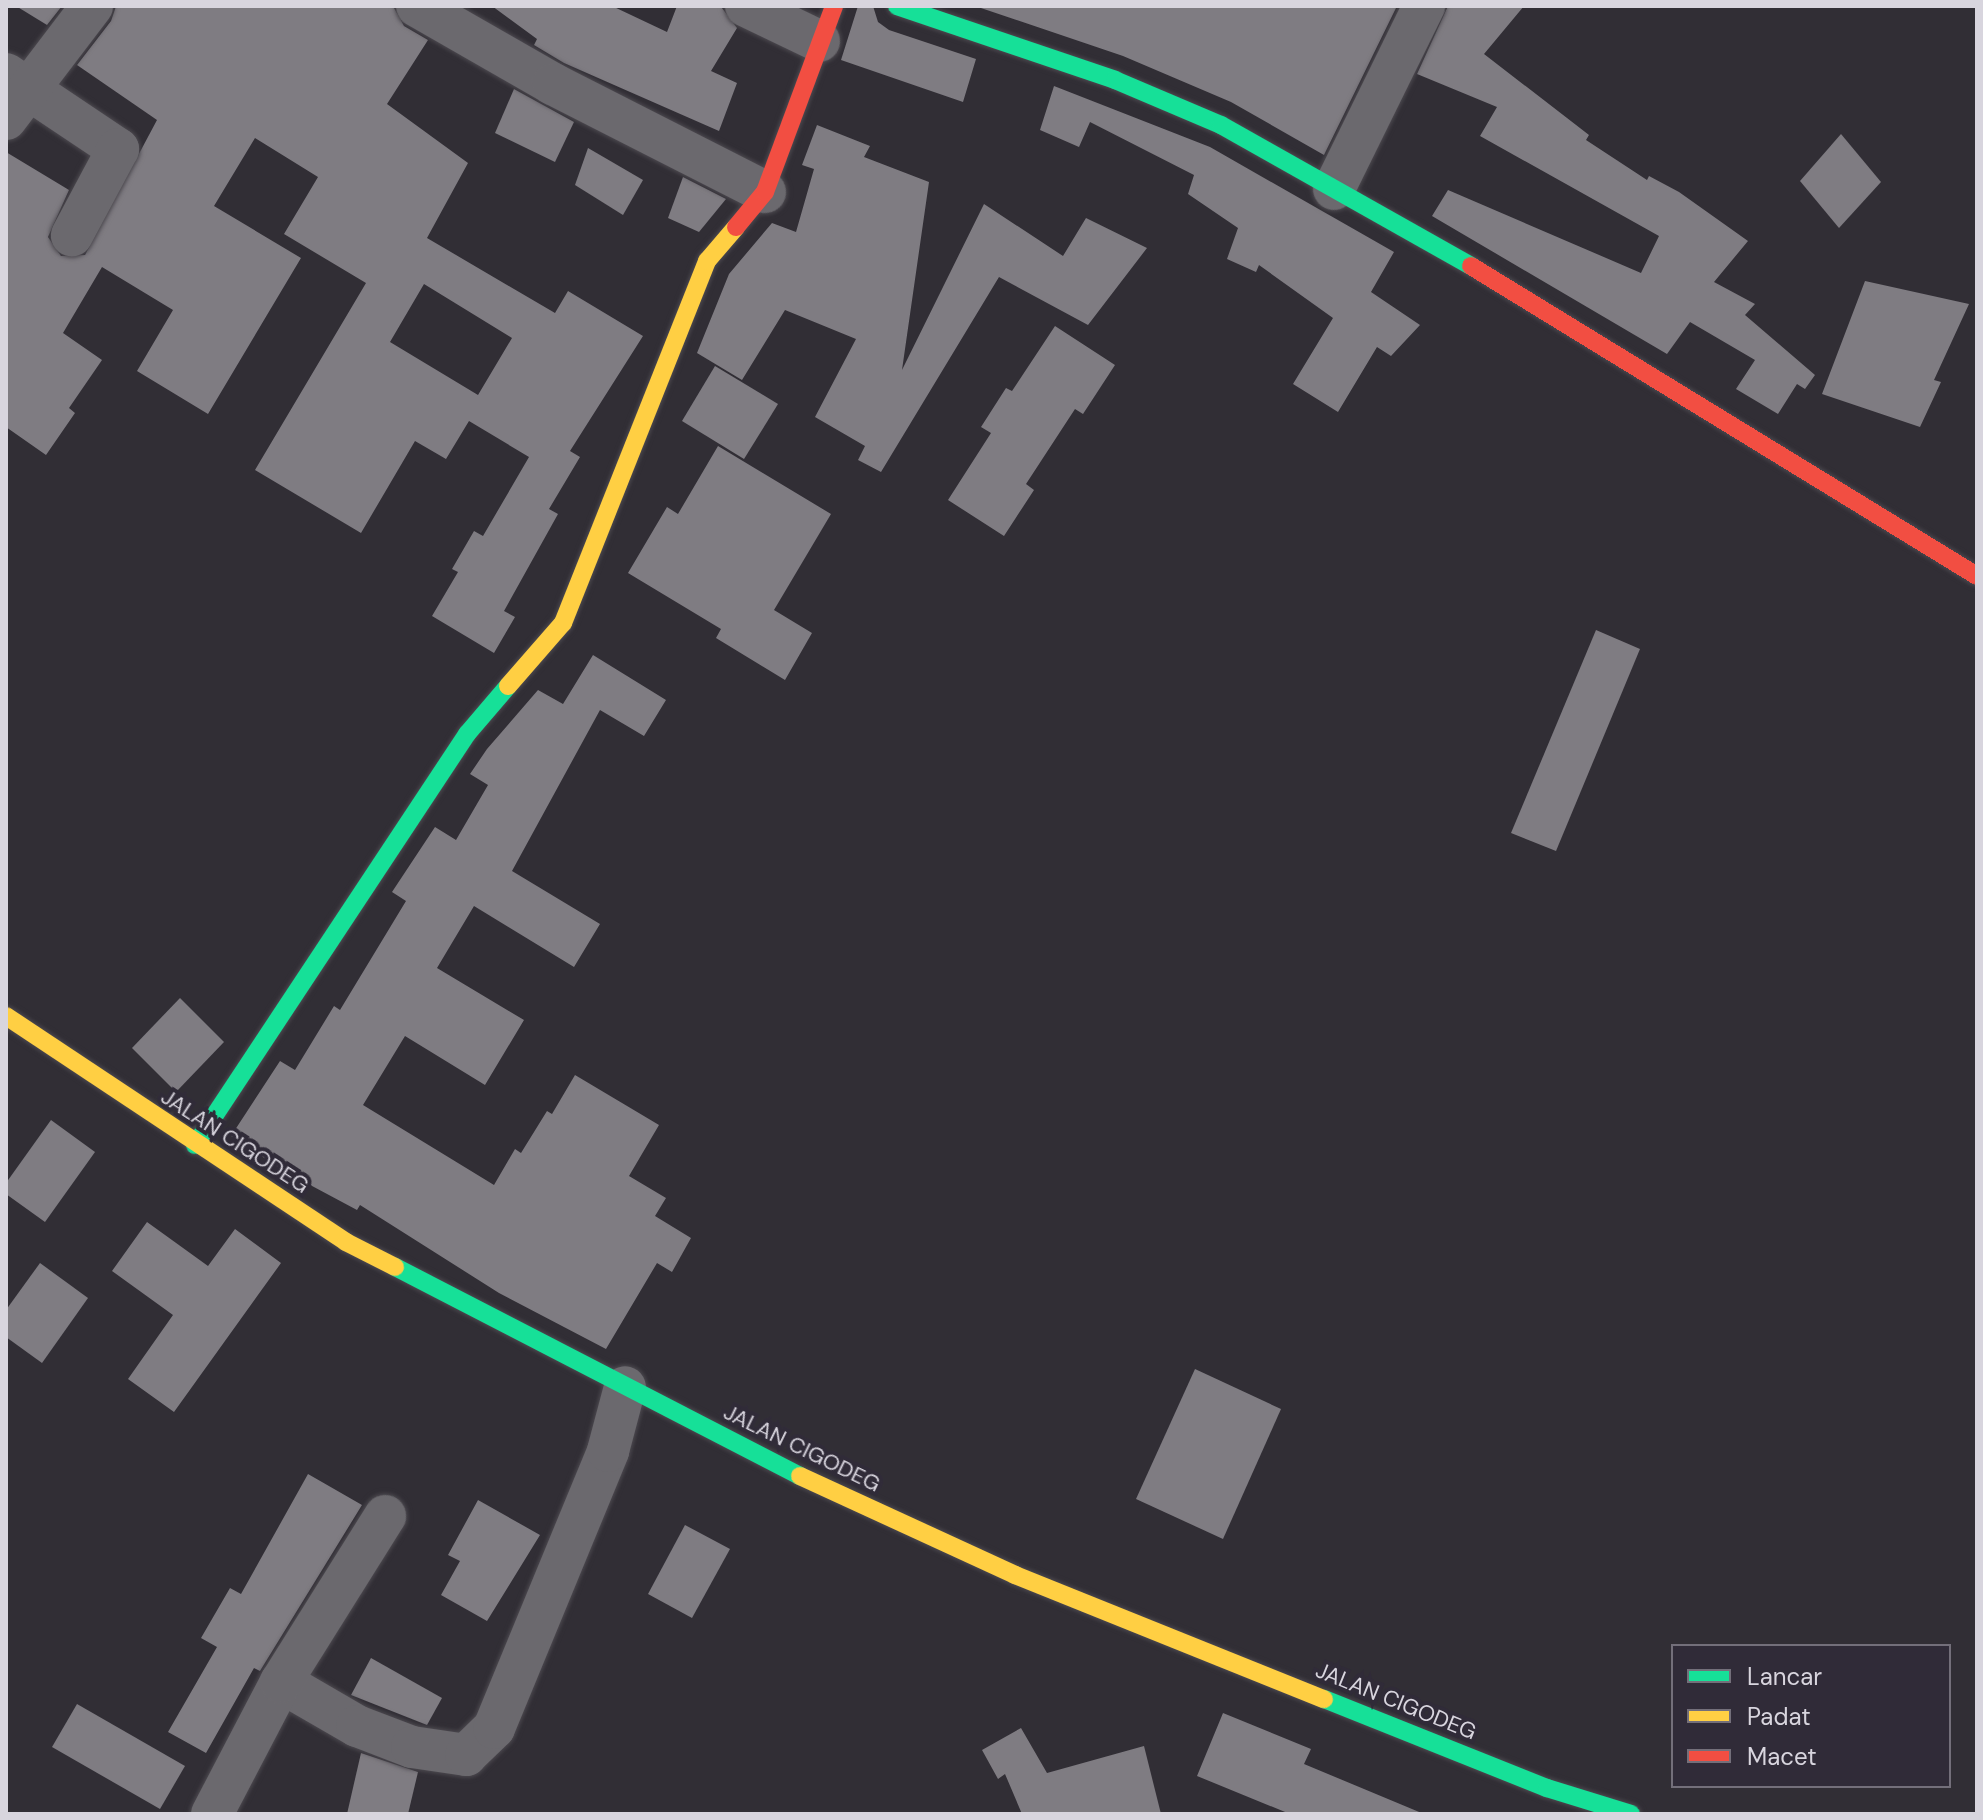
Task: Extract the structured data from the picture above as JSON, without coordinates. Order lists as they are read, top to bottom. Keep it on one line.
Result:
{"streets":{"street":["JALAN CIGODEG"]},"legend":["Lancar","Padat","Macet"]}
